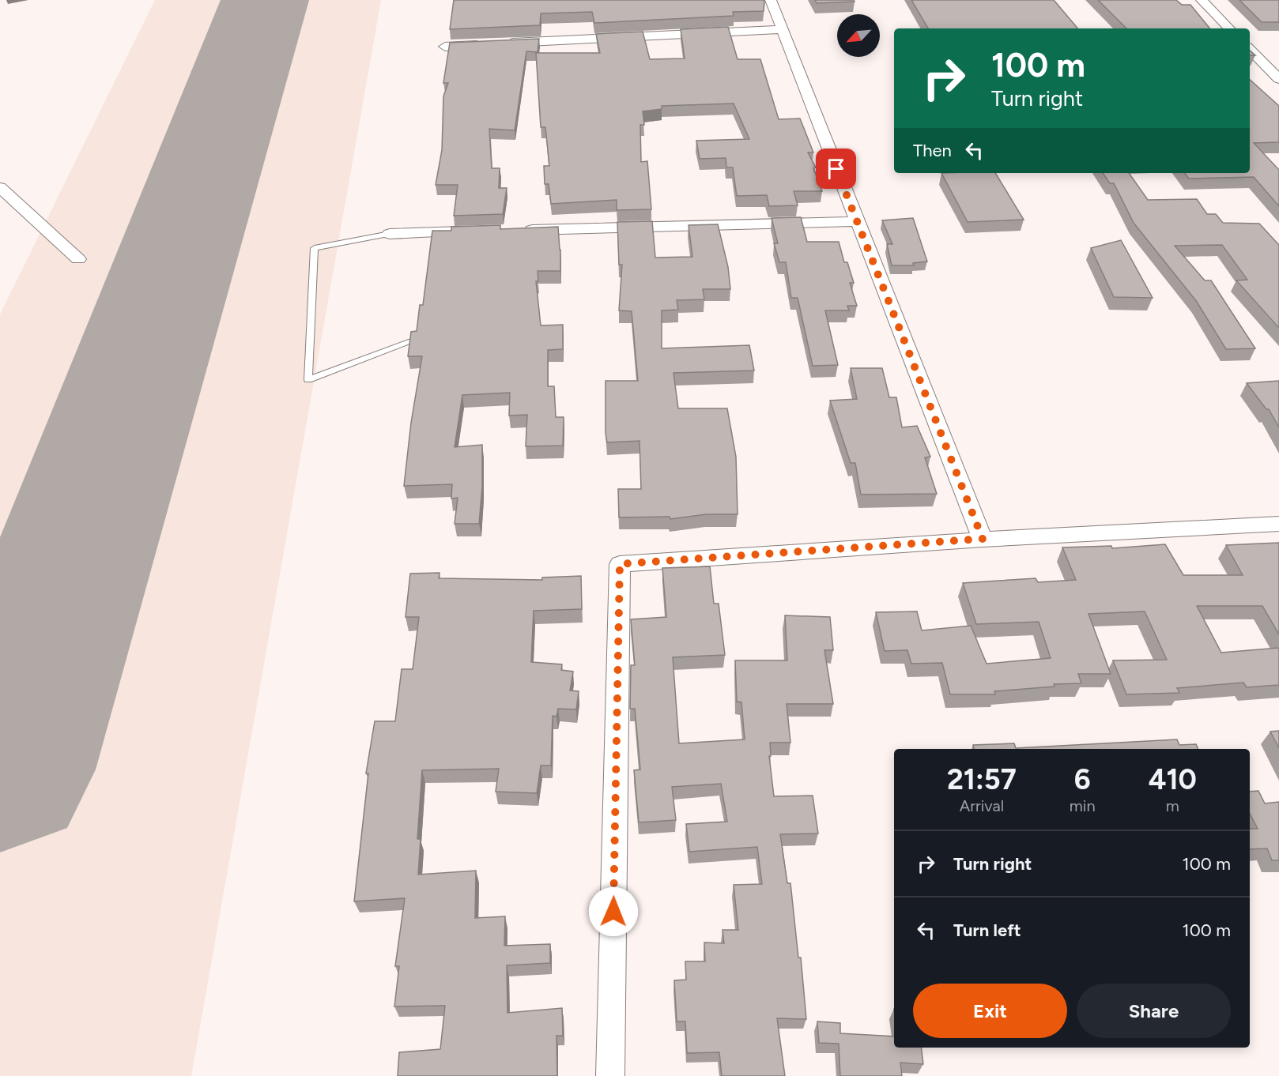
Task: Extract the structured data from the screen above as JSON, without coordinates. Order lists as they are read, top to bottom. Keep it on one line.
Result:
{"north":"bottom left","page":{"turn":["100 m","Turn right"],"then":"Then","eta":["21:57","Arrival","6","min","410","m"],"list":[{"name":"Turn right","value":"100 m"},{"name":"Turn left","value":"100 m"}],"buttons":["Exit","Share"]}}
